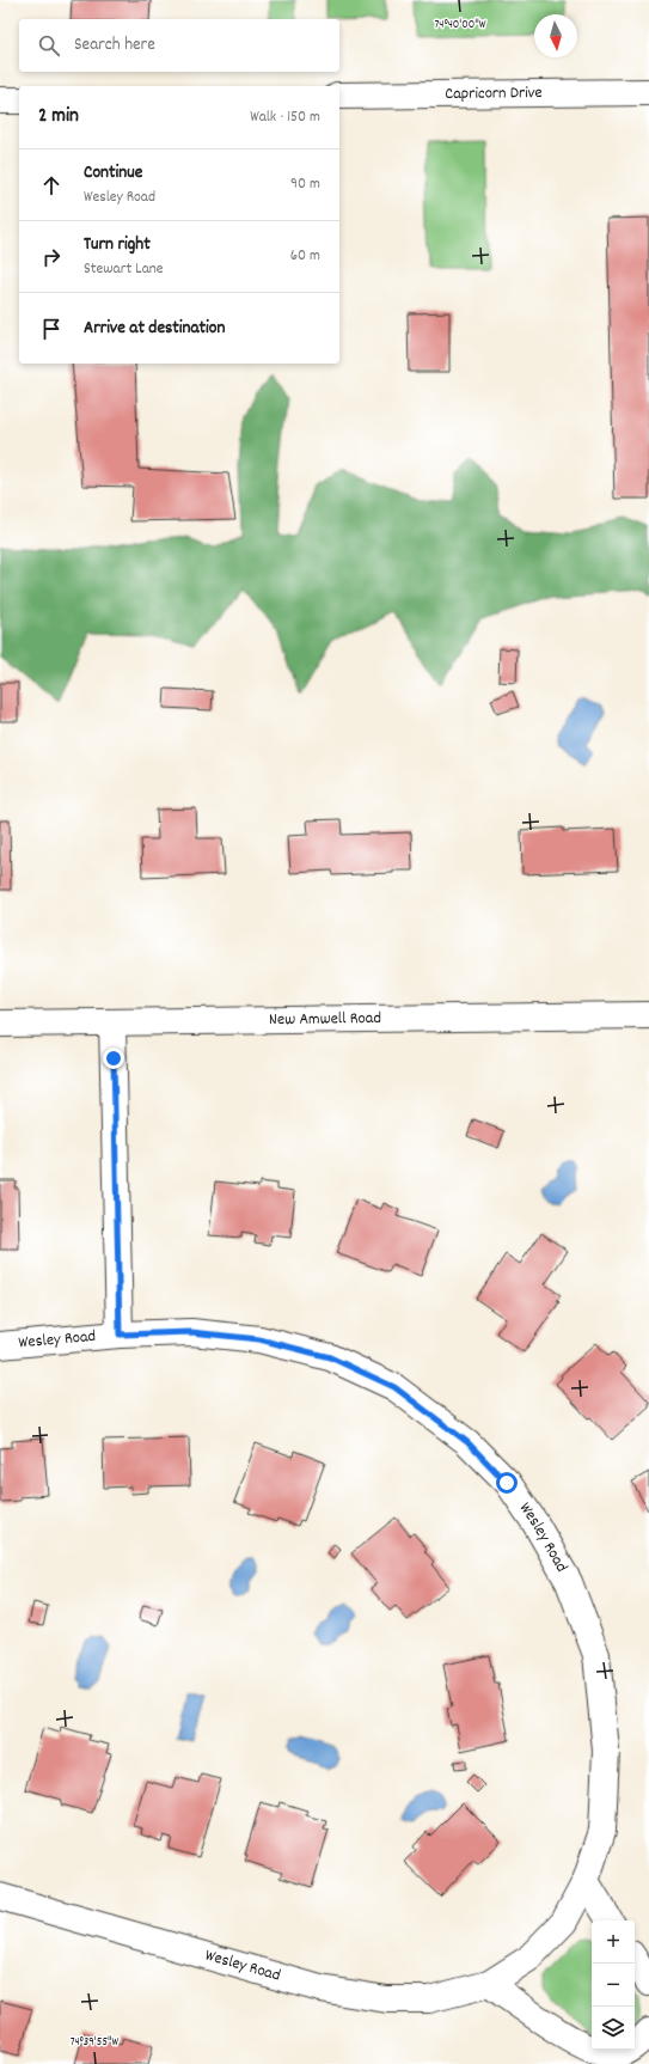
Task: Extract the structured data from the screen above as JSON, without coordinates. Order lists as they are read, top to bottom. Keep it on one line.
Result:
{"streets":{"street":["Capricorn Drive","New Amwell Road","Wesley Road"]},"north":"bottom","page":{"search":"Search here","heading":["2 min","Walk · 150 m"],"list":[["Continue","Wesley Road","90 m"],["Turn right","Stewart Lane","60 m"],"Arrive at destination"],"map_buttons":["+","−"]},"coordinates":["74°40'00\"W","74°39'55\"W"]}
